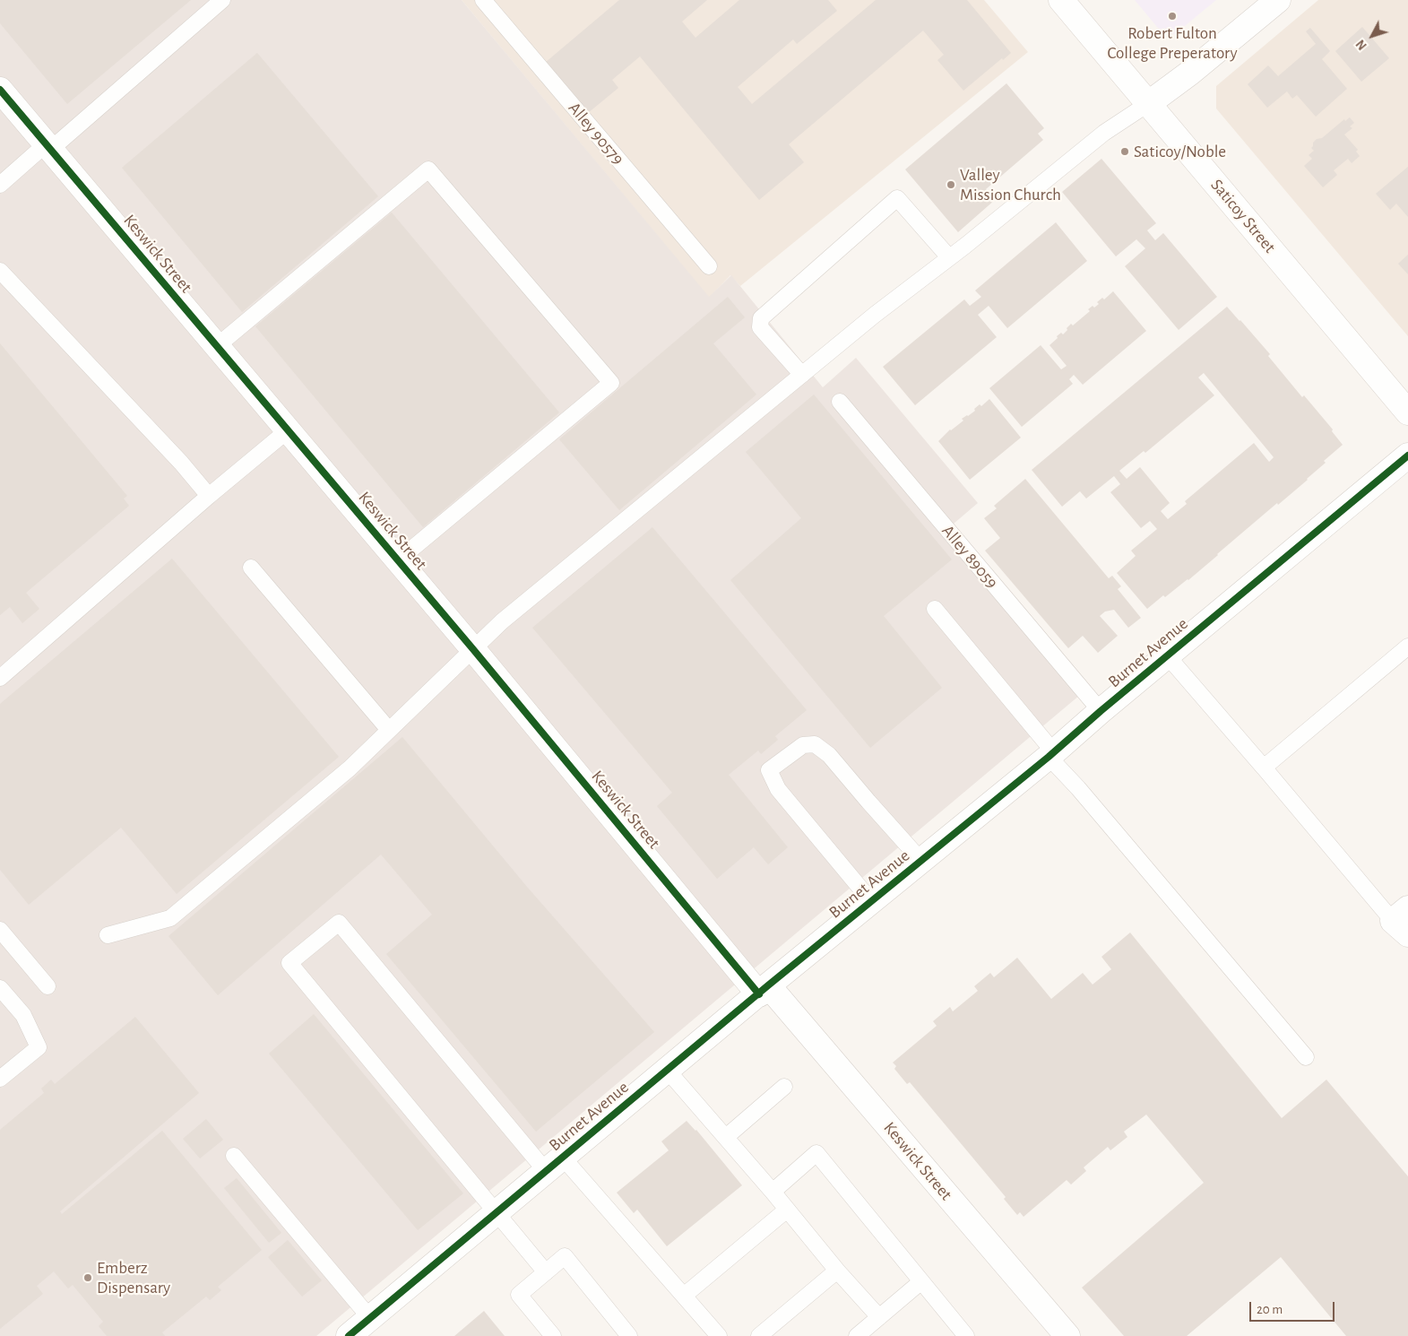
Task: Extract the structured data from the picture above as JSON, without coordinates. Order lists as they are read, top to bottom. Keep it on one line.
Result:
{"streets":{"street":["Saticoy Street","Keswick Street","Burnet Avenue"],"lane":["Alley 90579","Alley 89059"]},"crossings":[["Keswick Street","Burnet Avenue"],["Alley 89059","Burnet Avenue"]],"places":["Robert Fulton College Preperatory","Saticoy/Noble","Valley Mission Church","Emberz Dispensary"],"scale_bar":"20 m","north":"bottom left"}
